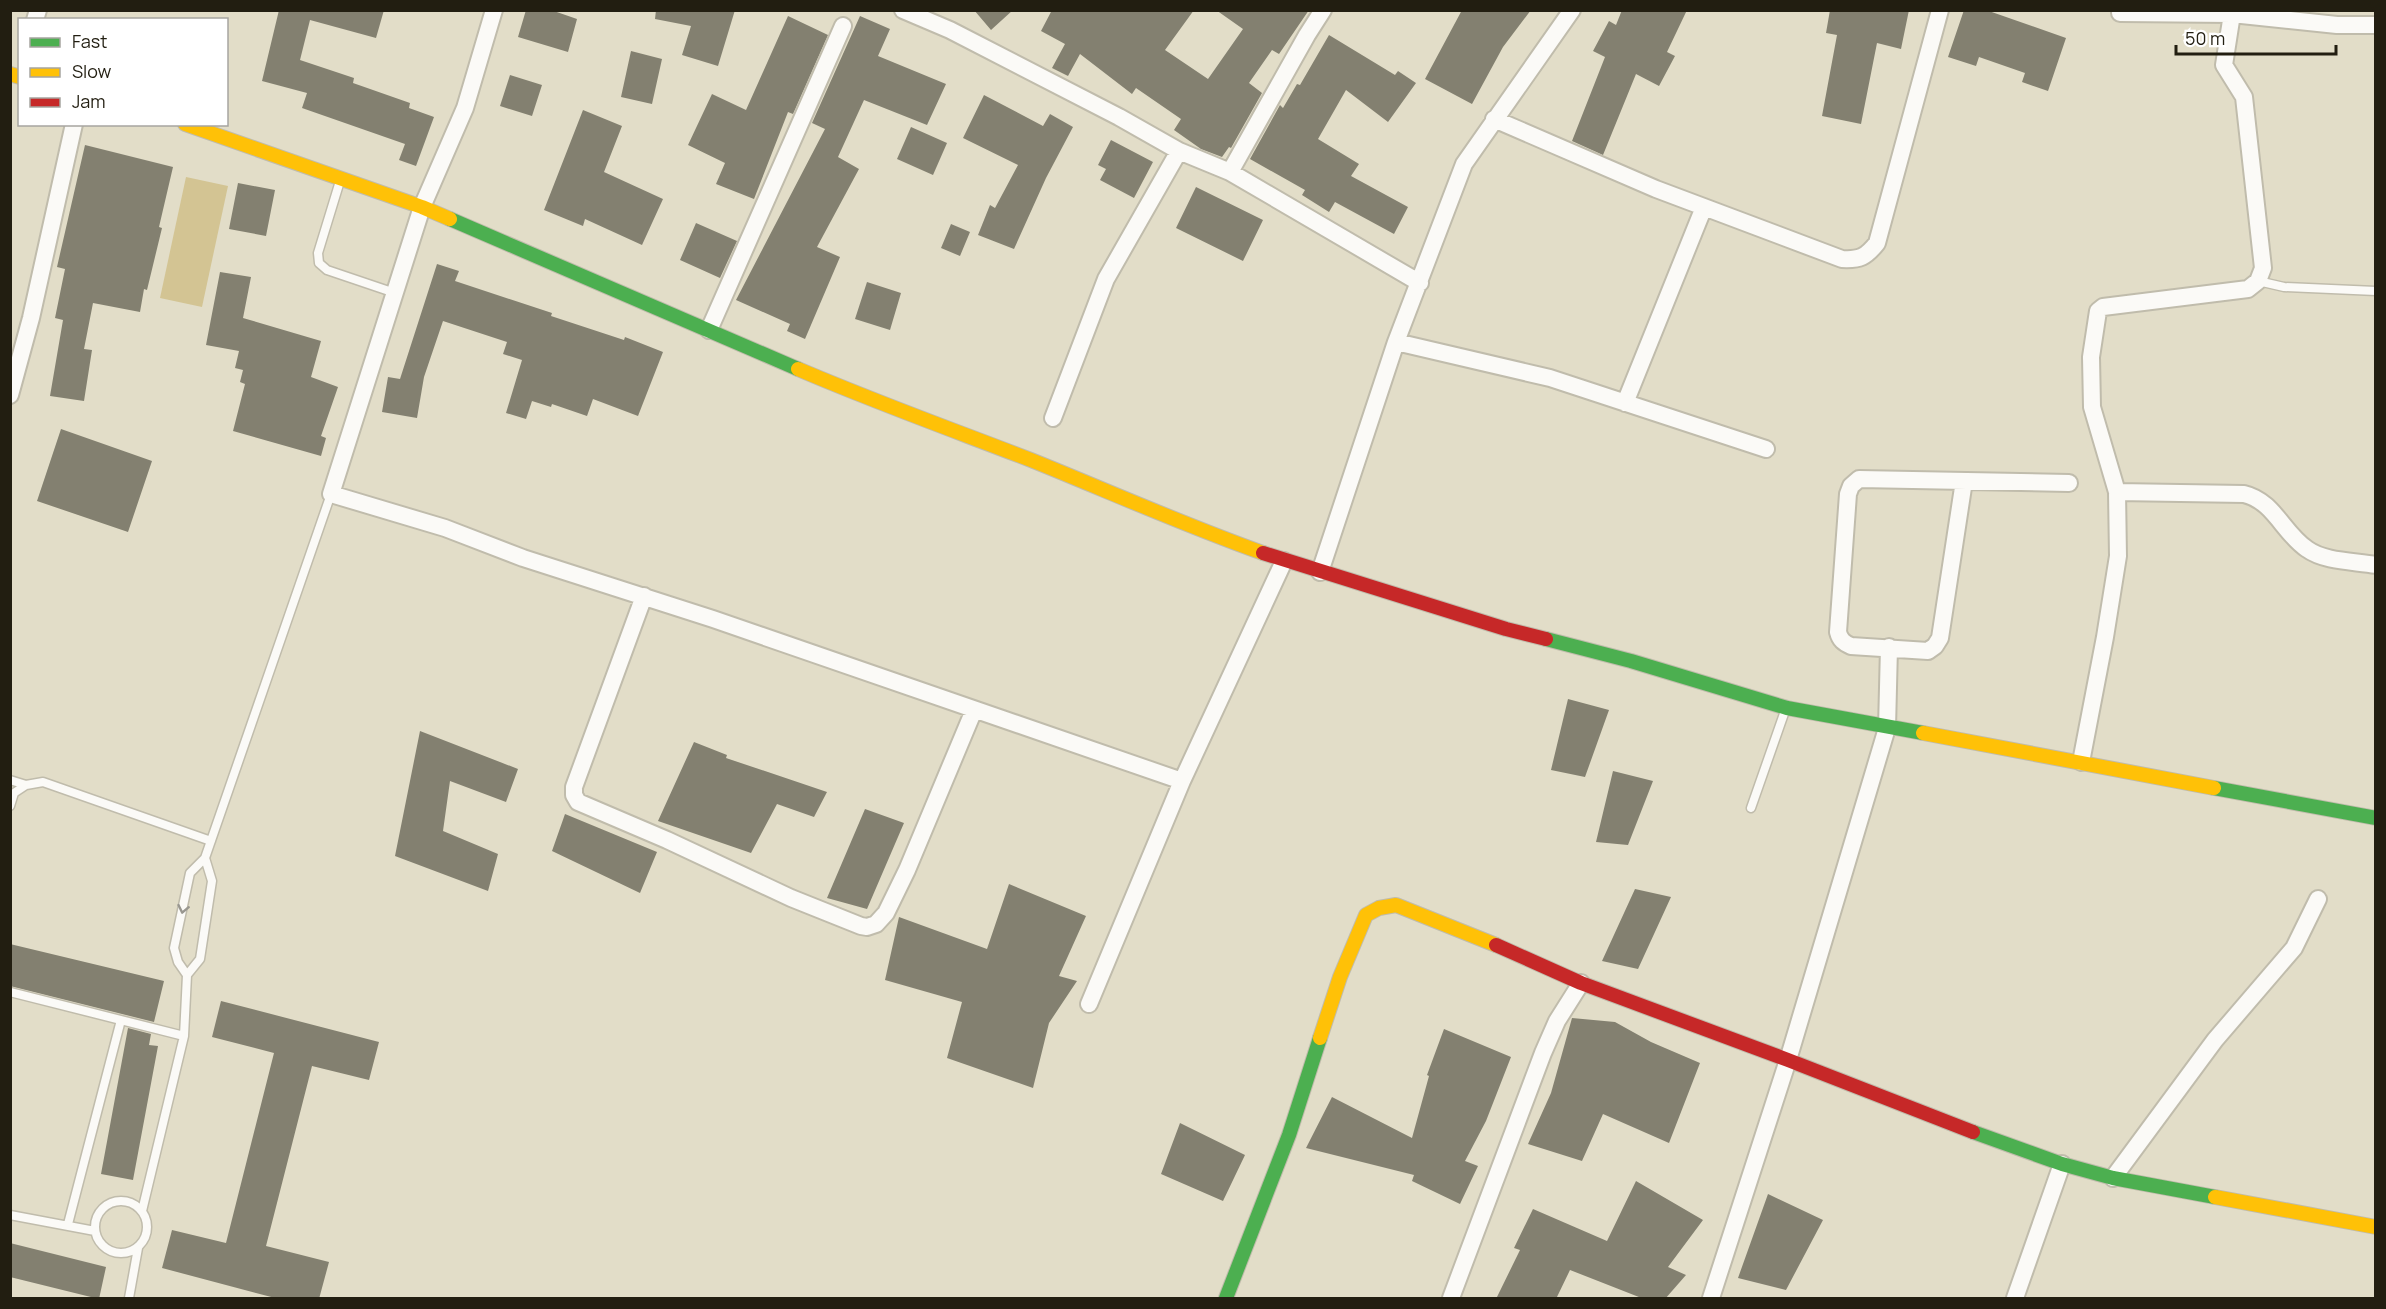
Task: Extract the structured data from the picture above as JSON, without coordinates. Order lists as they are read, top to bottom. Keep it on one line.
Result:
{"legend":["Fast","Slow","Jam"],"scale_bar":"50 m"}
